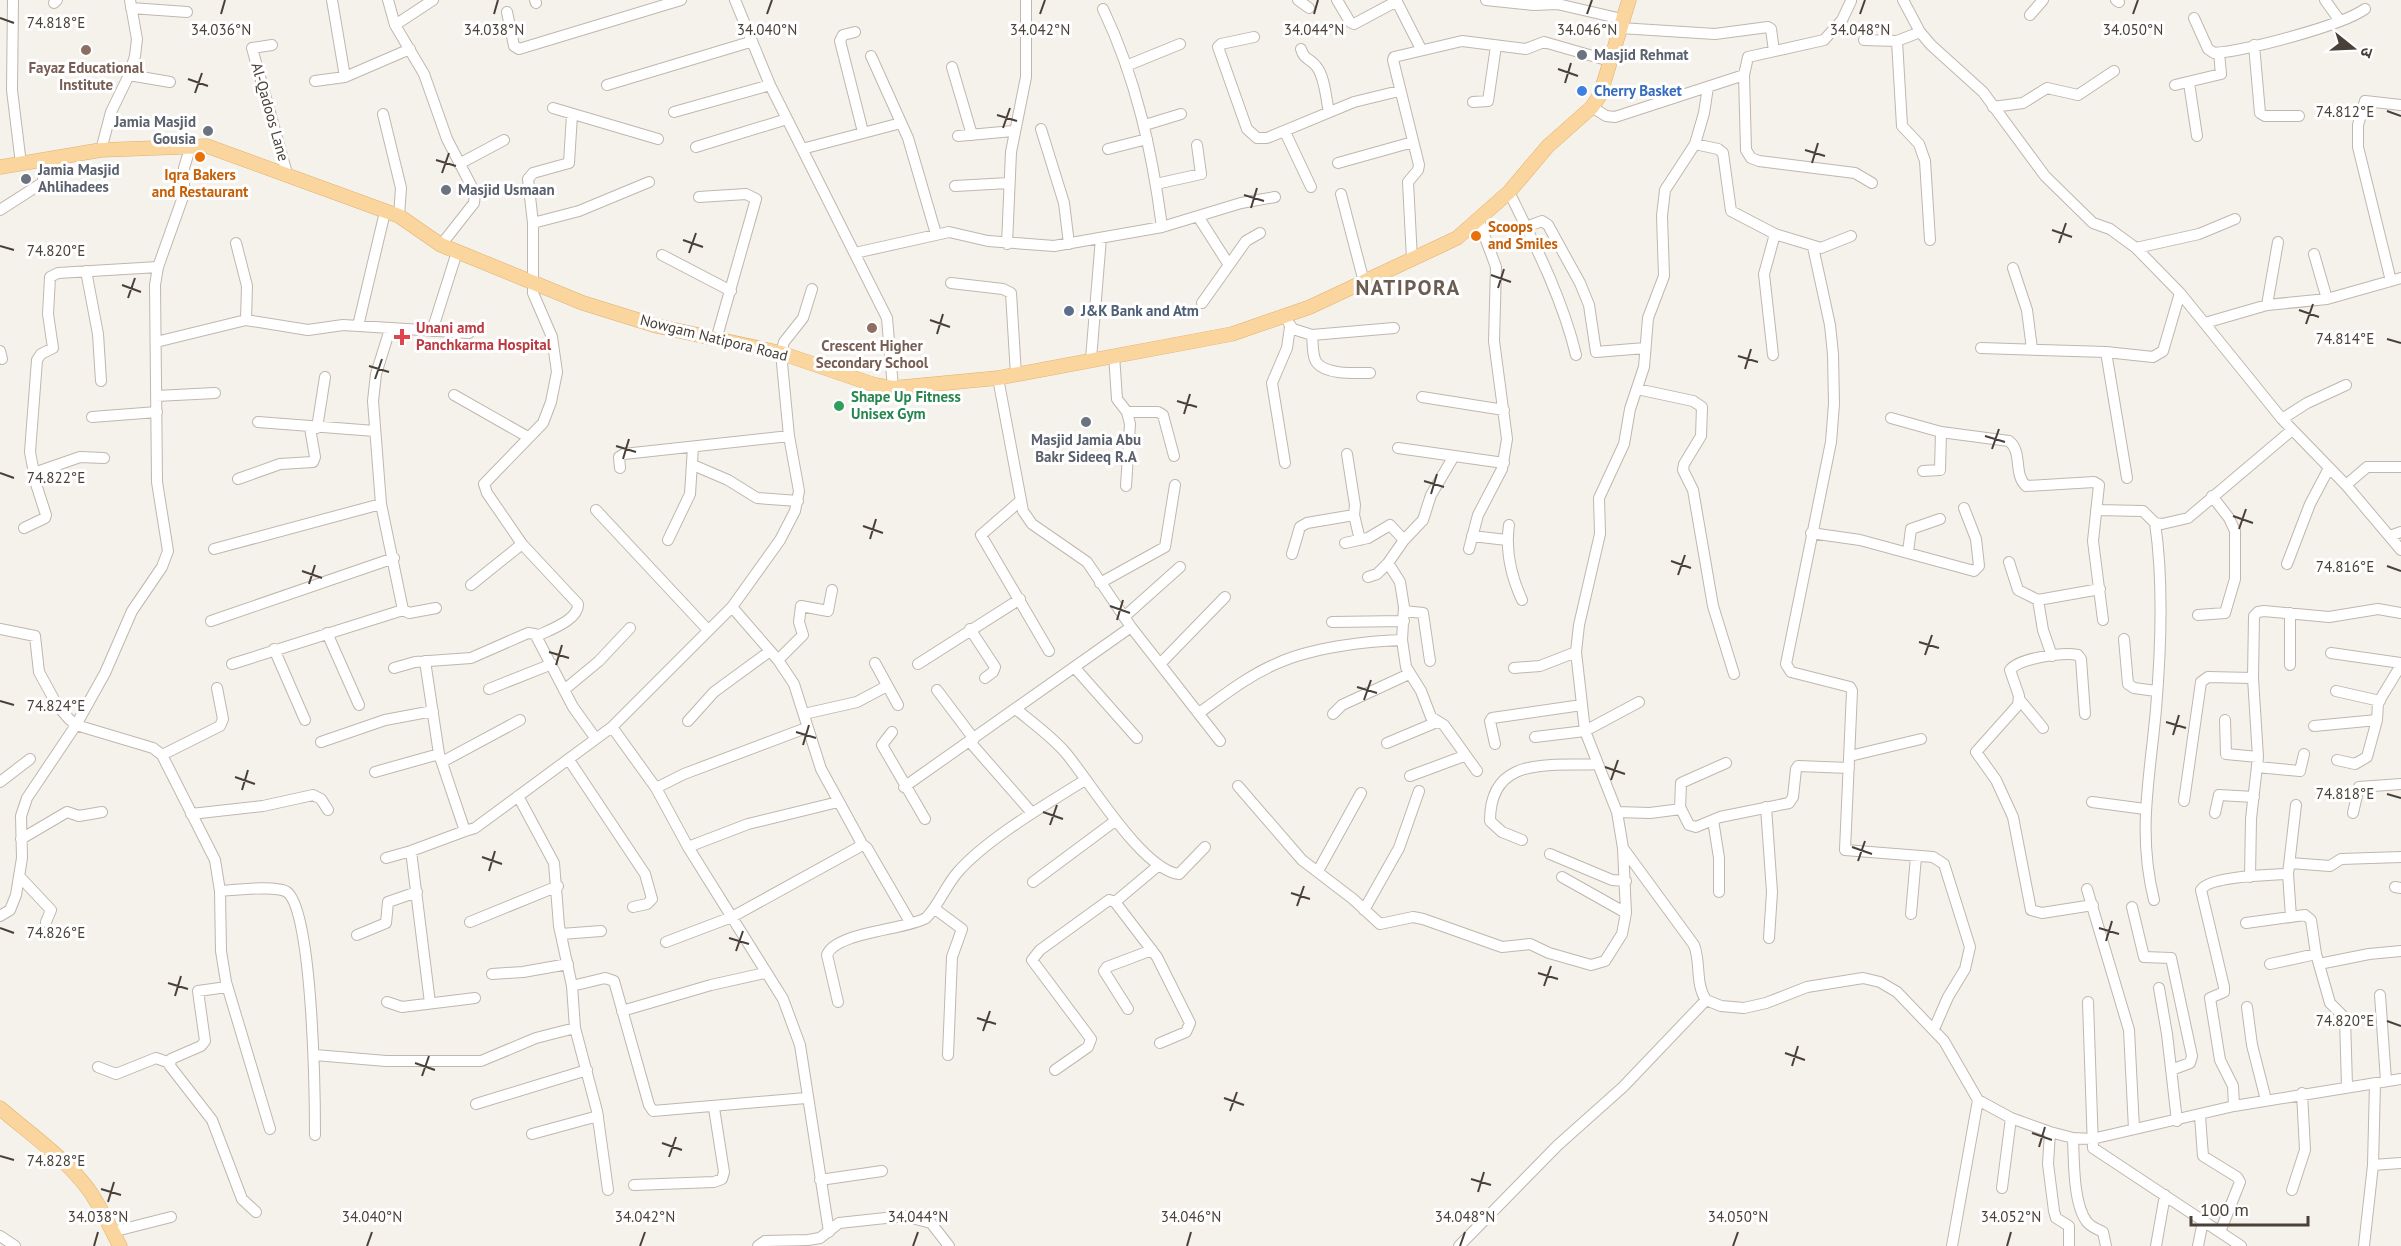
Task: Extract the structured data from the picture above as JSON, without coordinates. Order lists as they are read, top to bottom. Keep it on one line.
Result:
{"streets":{"main road":["Nowgam Natipora Road"],"street":["Al-Qadoos Lane"]},"crossings":[["Al-Qadoos Lane","Nowgam Natipora Road"]],"districts":["NATIPORA"],"places":{"other":["Fayaz Educational Institute","Masjid Rehmat","Cherry Basket","Jamia Masjid Gousia","Iqra Bakers and Restaurant","Jamia Masjid Ahlihadees","Masjid Usmaan","Scoops and Smiles","J&K Bank and Atm","Crescent Higher Secondary School","Shape Up Fitness Unisex Gym","Masjid Jamia Abu Bakr Sideeq R.A"],"health":["Unani amd Panchkarma Hospital"]},"scale_bar":"100 m","north":"right","coordinates":["74.818°E","34.036°N","34.038°N","34.040°N","34.042°N","34.044°N","34.046°N","34.048°N","34.050°N","74.812°E","74.820°E","74.814°E","74.822°E","74.816°E","74.824°E","74.826°E","74.828°E","34.052°N"]}
